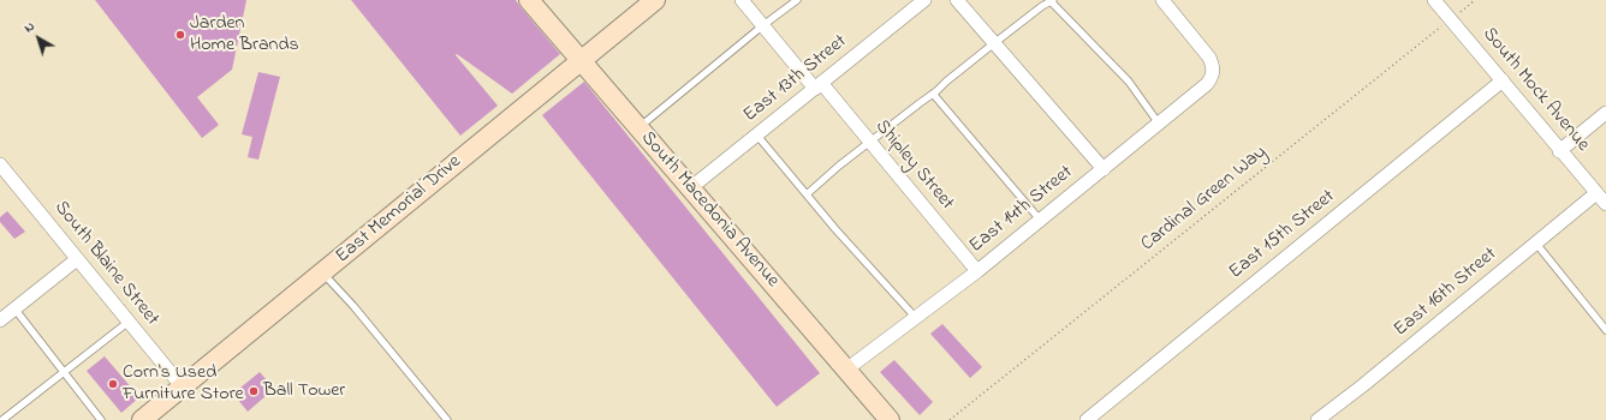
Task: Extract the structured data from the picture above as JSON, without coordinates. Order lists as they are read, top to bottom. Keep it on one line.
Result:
{"streets":{"main road":["East Memorial Drive","South Macedonia Avenue"],"street":["East 13th Street","South Mock Avenue","Shipley Street","East 14th Street","East 15th Street","South Blaine Street","East 16th Street"],"path":["Cardinal Green Way"]},"crossings":[["East 13th Street","Shipley Street"],["East 13th Street","South Macedonia Avenue"],["South Mock Avenue","Cardinal Green Way"],["South Mock Avenue","East 15th Street"],["South Mock Avenue","East 16th Street"],["Shipley Street","East 14th Street"],["East Memorial Drive","South Macedonia Avenue"],["East Memorial Drive","South Blaine Street"],["South Macedonia Avenue","East 14th Street"]],"places":["Jarden Home Brands","Corn's Used Furniture Store","Ball Tower"],"north":"top left"}
